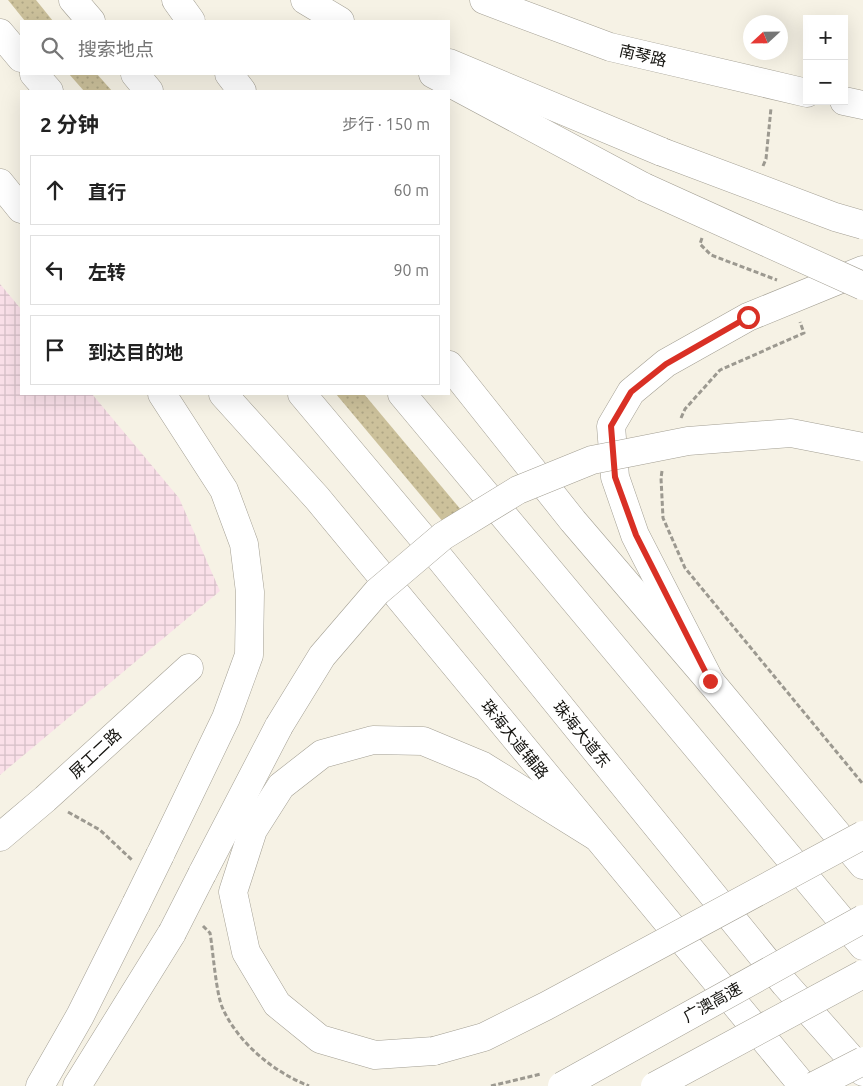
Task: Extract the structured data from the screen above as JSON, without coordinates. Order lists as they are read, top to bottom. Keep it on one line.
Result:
{"streets":{"main road":["南琴路","珠海大道东","珠海大道辅路","屏工二路","广澳高速"]},"north":"left","page":{"map_buttons":["+","−"],"search":"搜索地点","heading":["2 分钟","步行 · 150 m"],"list":[["直行","60 m"],["左转","90 m"],"到达目的地"]}}
